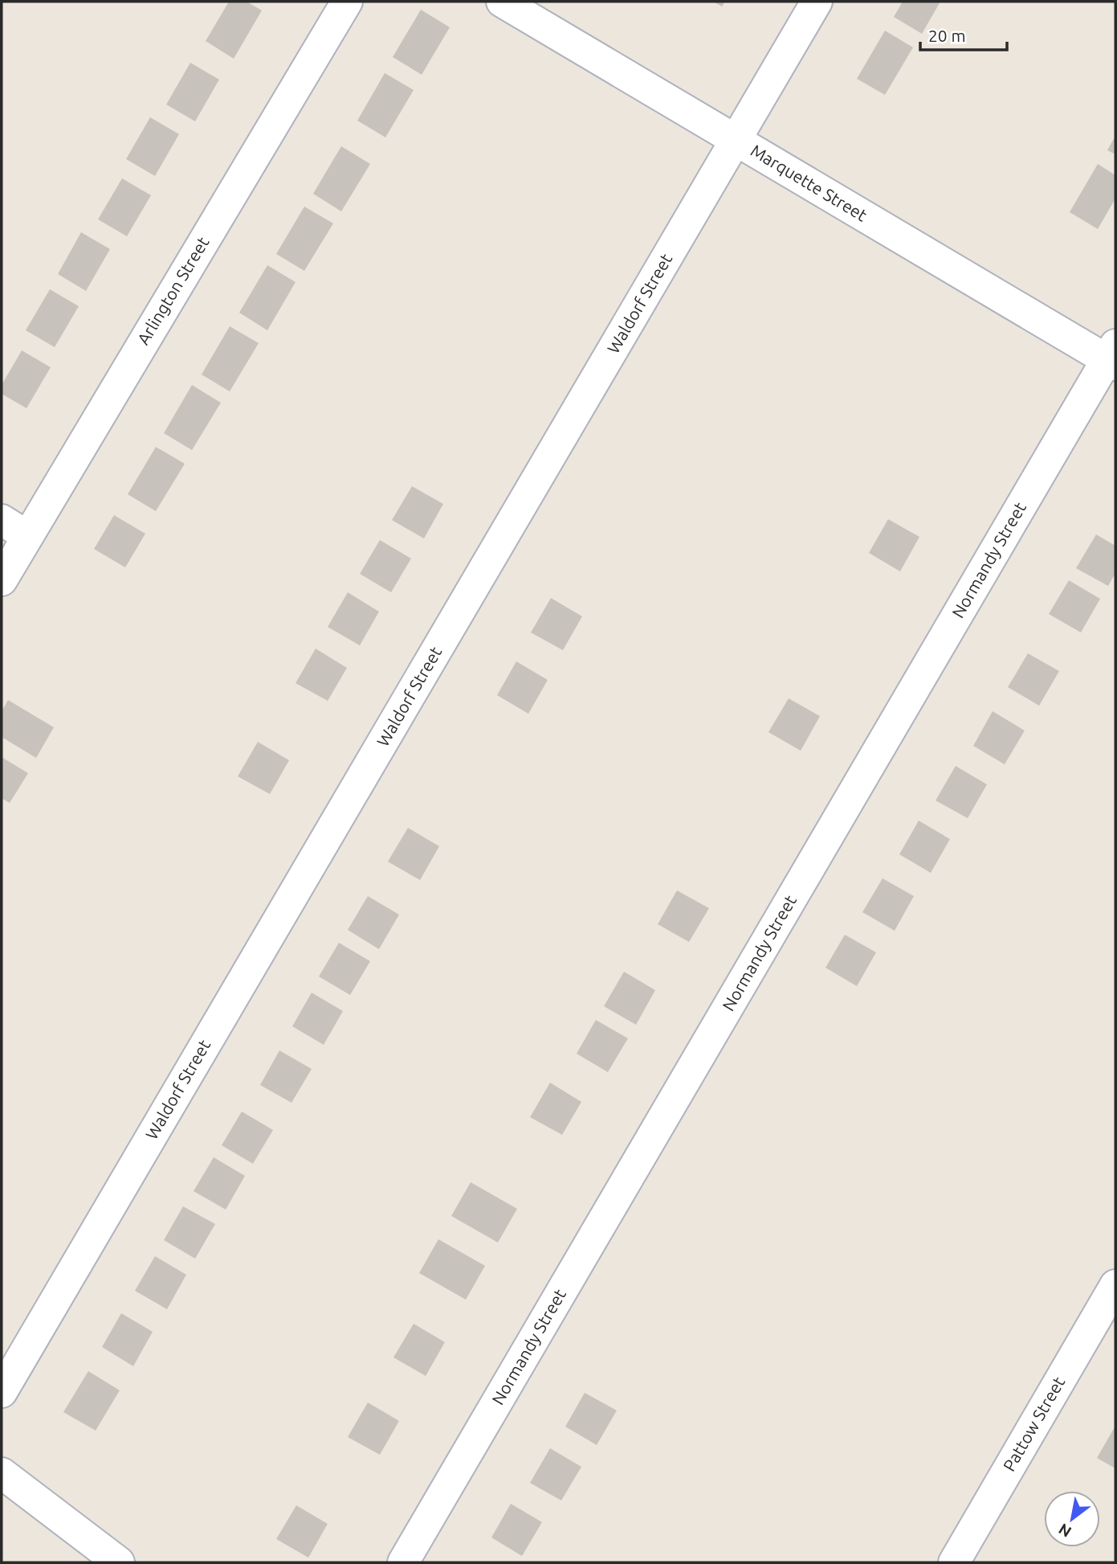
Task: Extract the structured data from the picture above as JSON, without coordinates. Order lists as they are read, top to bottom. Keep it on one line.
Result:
{"streets":{"street":["Marquette Street","Arlington Street","Waldorf Street","Normandy Street","Pattow Street"]},"crossings":[["Marquette Street","Waldorf Street"],["Marquette Street","Normandy Street"]],"scale_bar":"20 m","north":"bottom left"}
